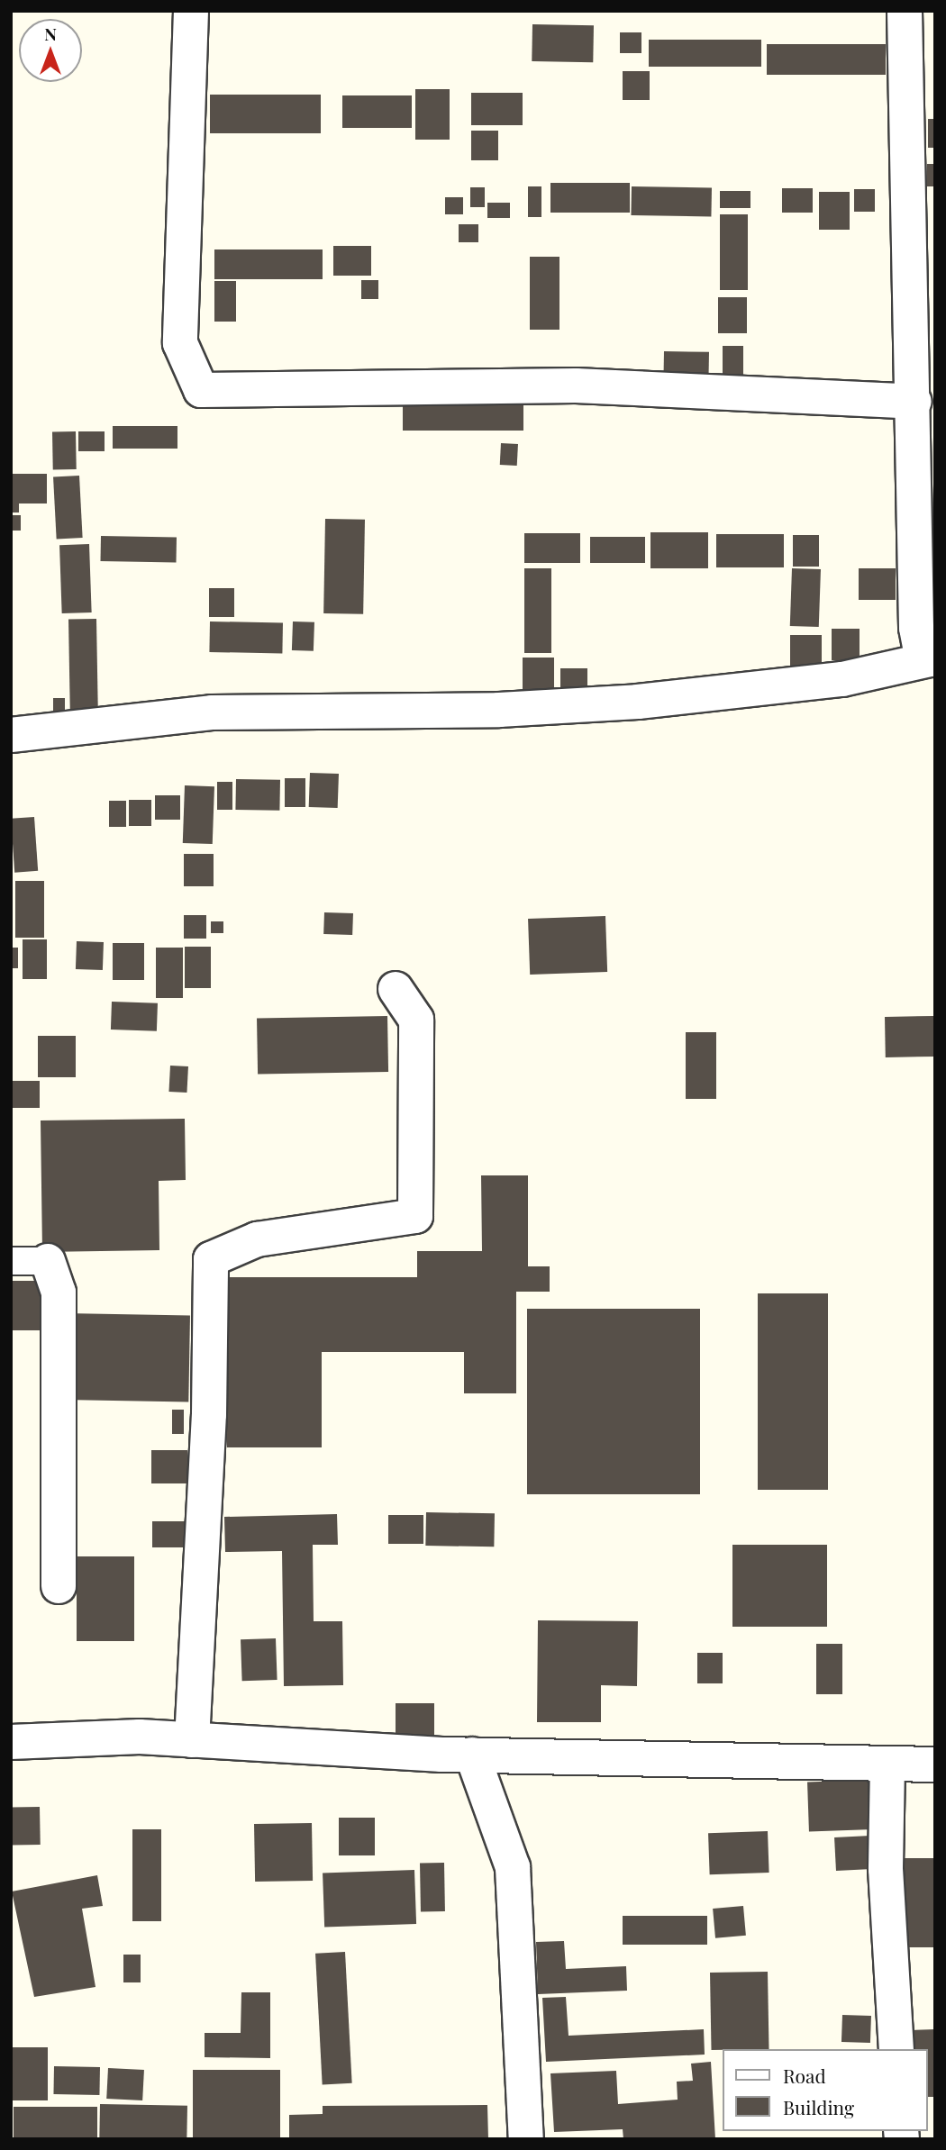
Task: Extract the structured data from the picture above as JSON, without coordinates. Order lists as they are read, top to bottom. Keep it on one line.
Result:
{"legend":["Road","Building"],"north":"top"}
